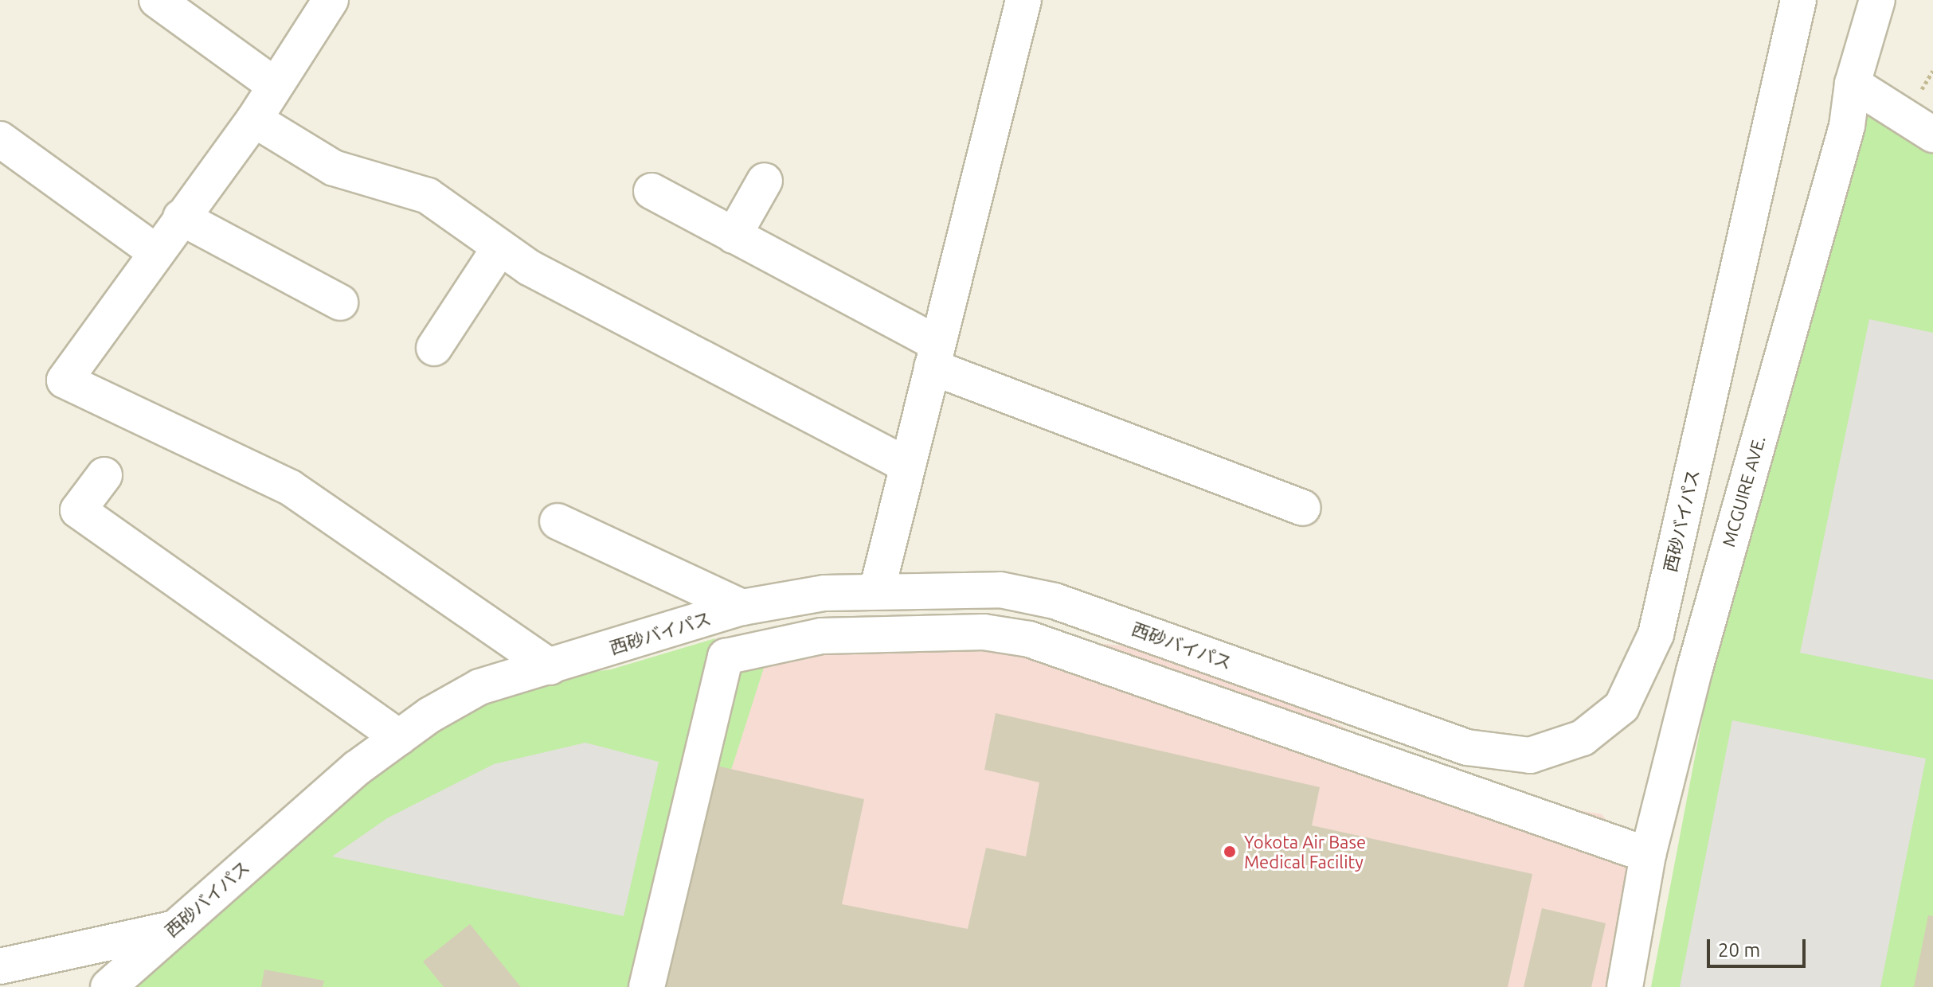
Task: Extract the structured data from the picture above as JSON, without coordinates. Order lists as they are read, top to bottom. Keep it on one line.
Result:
{"streets":{"street":["MCGUIRE AVE.","西砂バイパス"]},"places":["Yokota Air Base Medical Facility"],"scale_bar":"20 m"}
